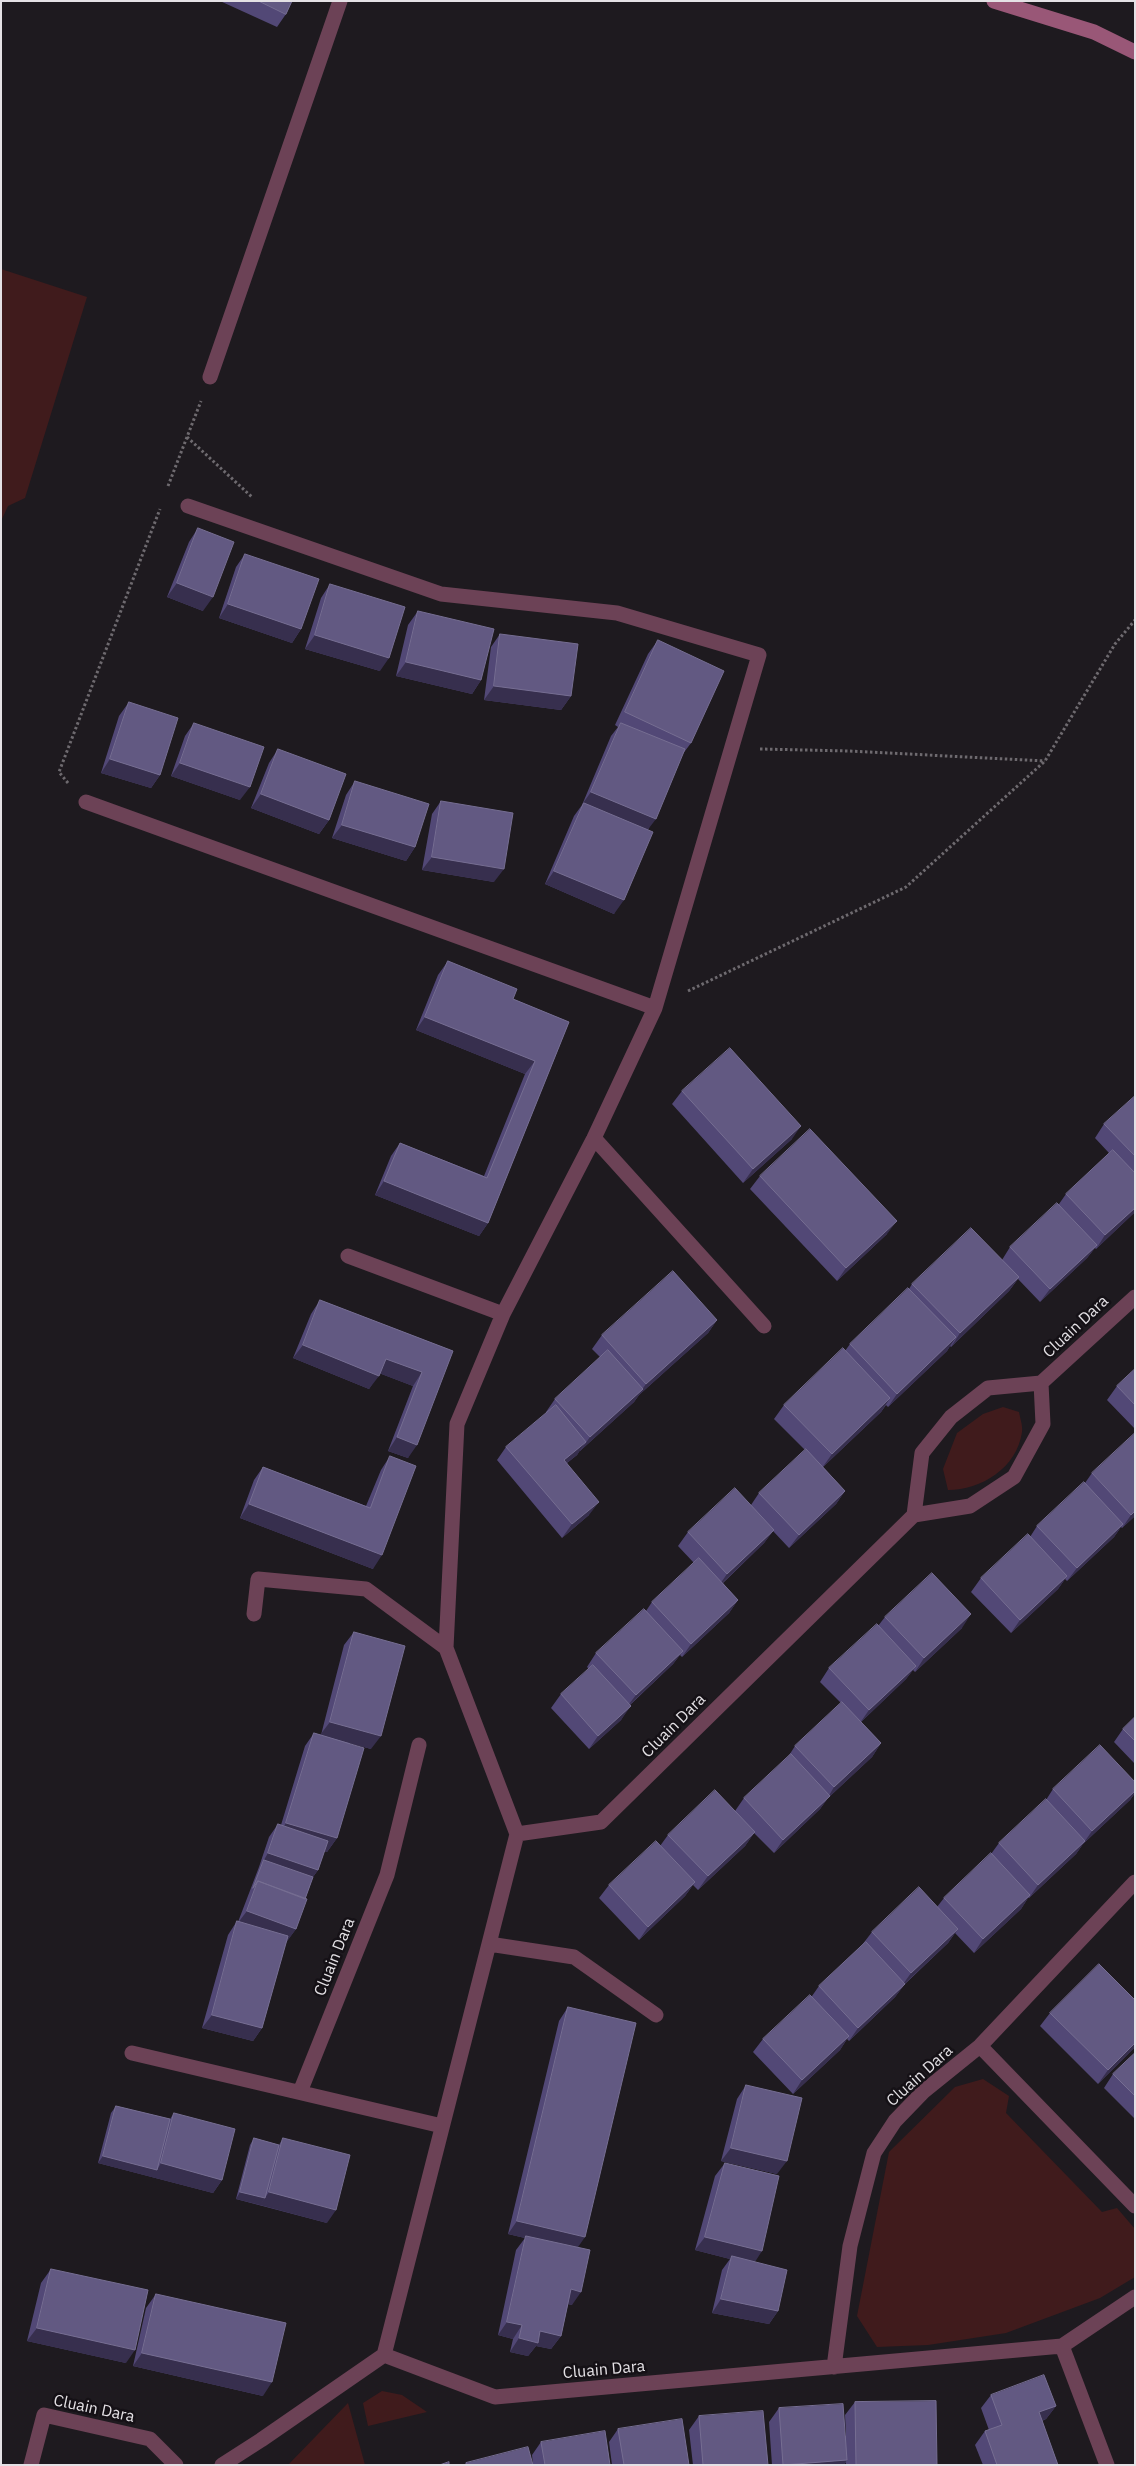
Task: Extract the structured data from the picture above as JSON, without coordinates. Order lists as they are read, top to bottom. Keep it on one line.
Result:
{"streets":{"street":["Cluain Dara"]}}
